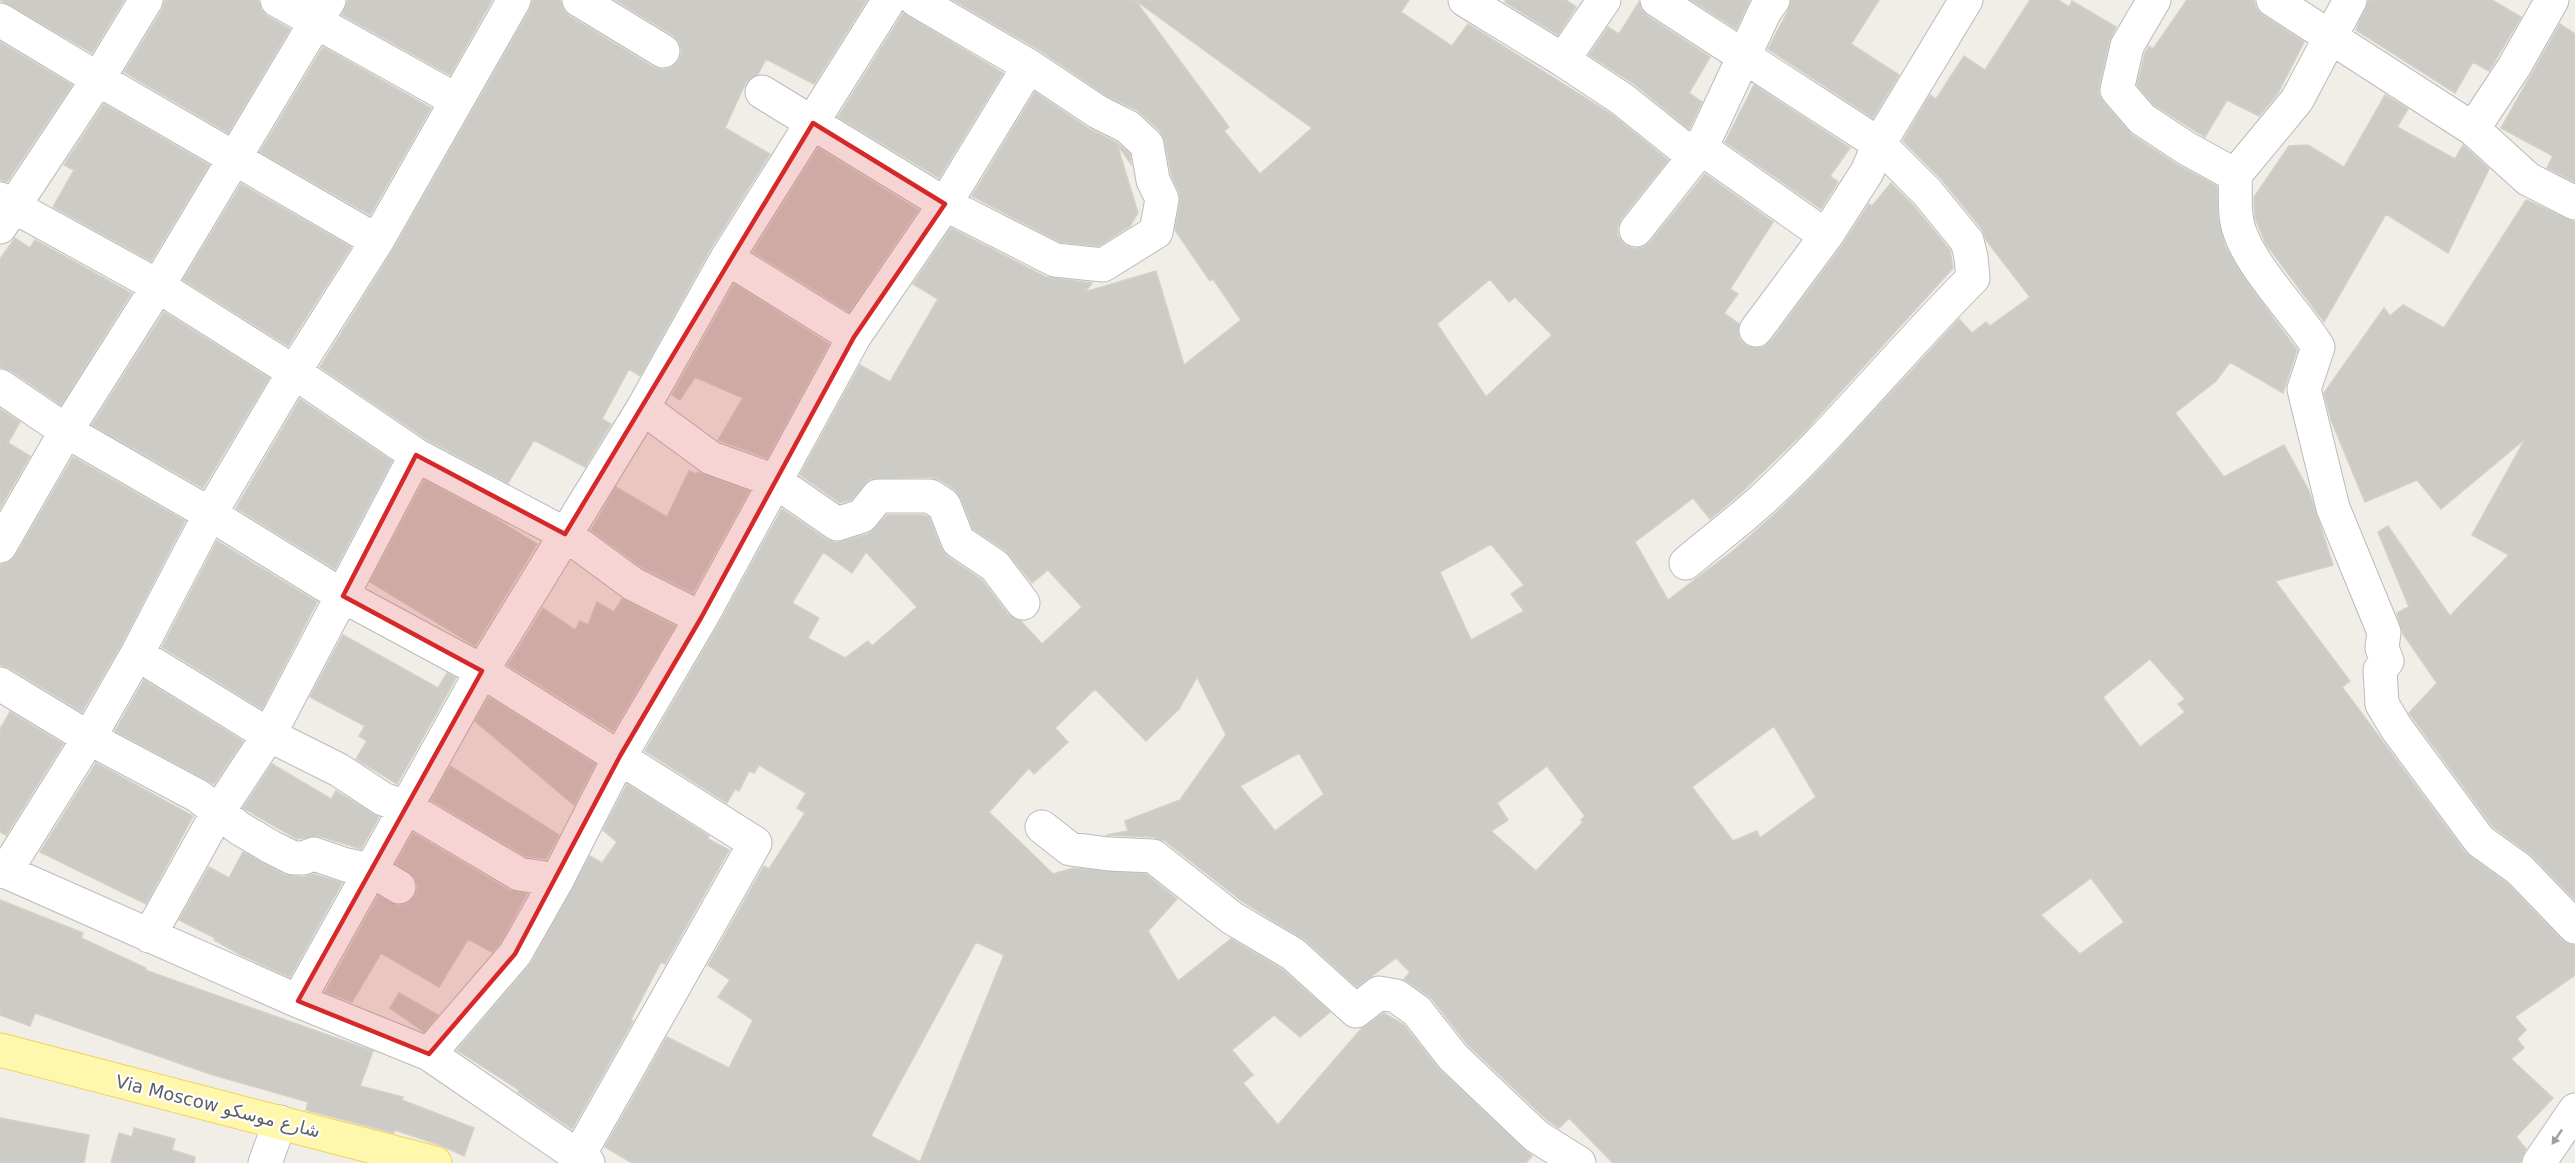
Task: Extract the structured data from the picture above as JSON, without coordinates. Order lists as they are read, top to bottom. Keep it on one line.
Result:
{"streets":{"main road":["Via Moscow شارع موسكو"]}}
